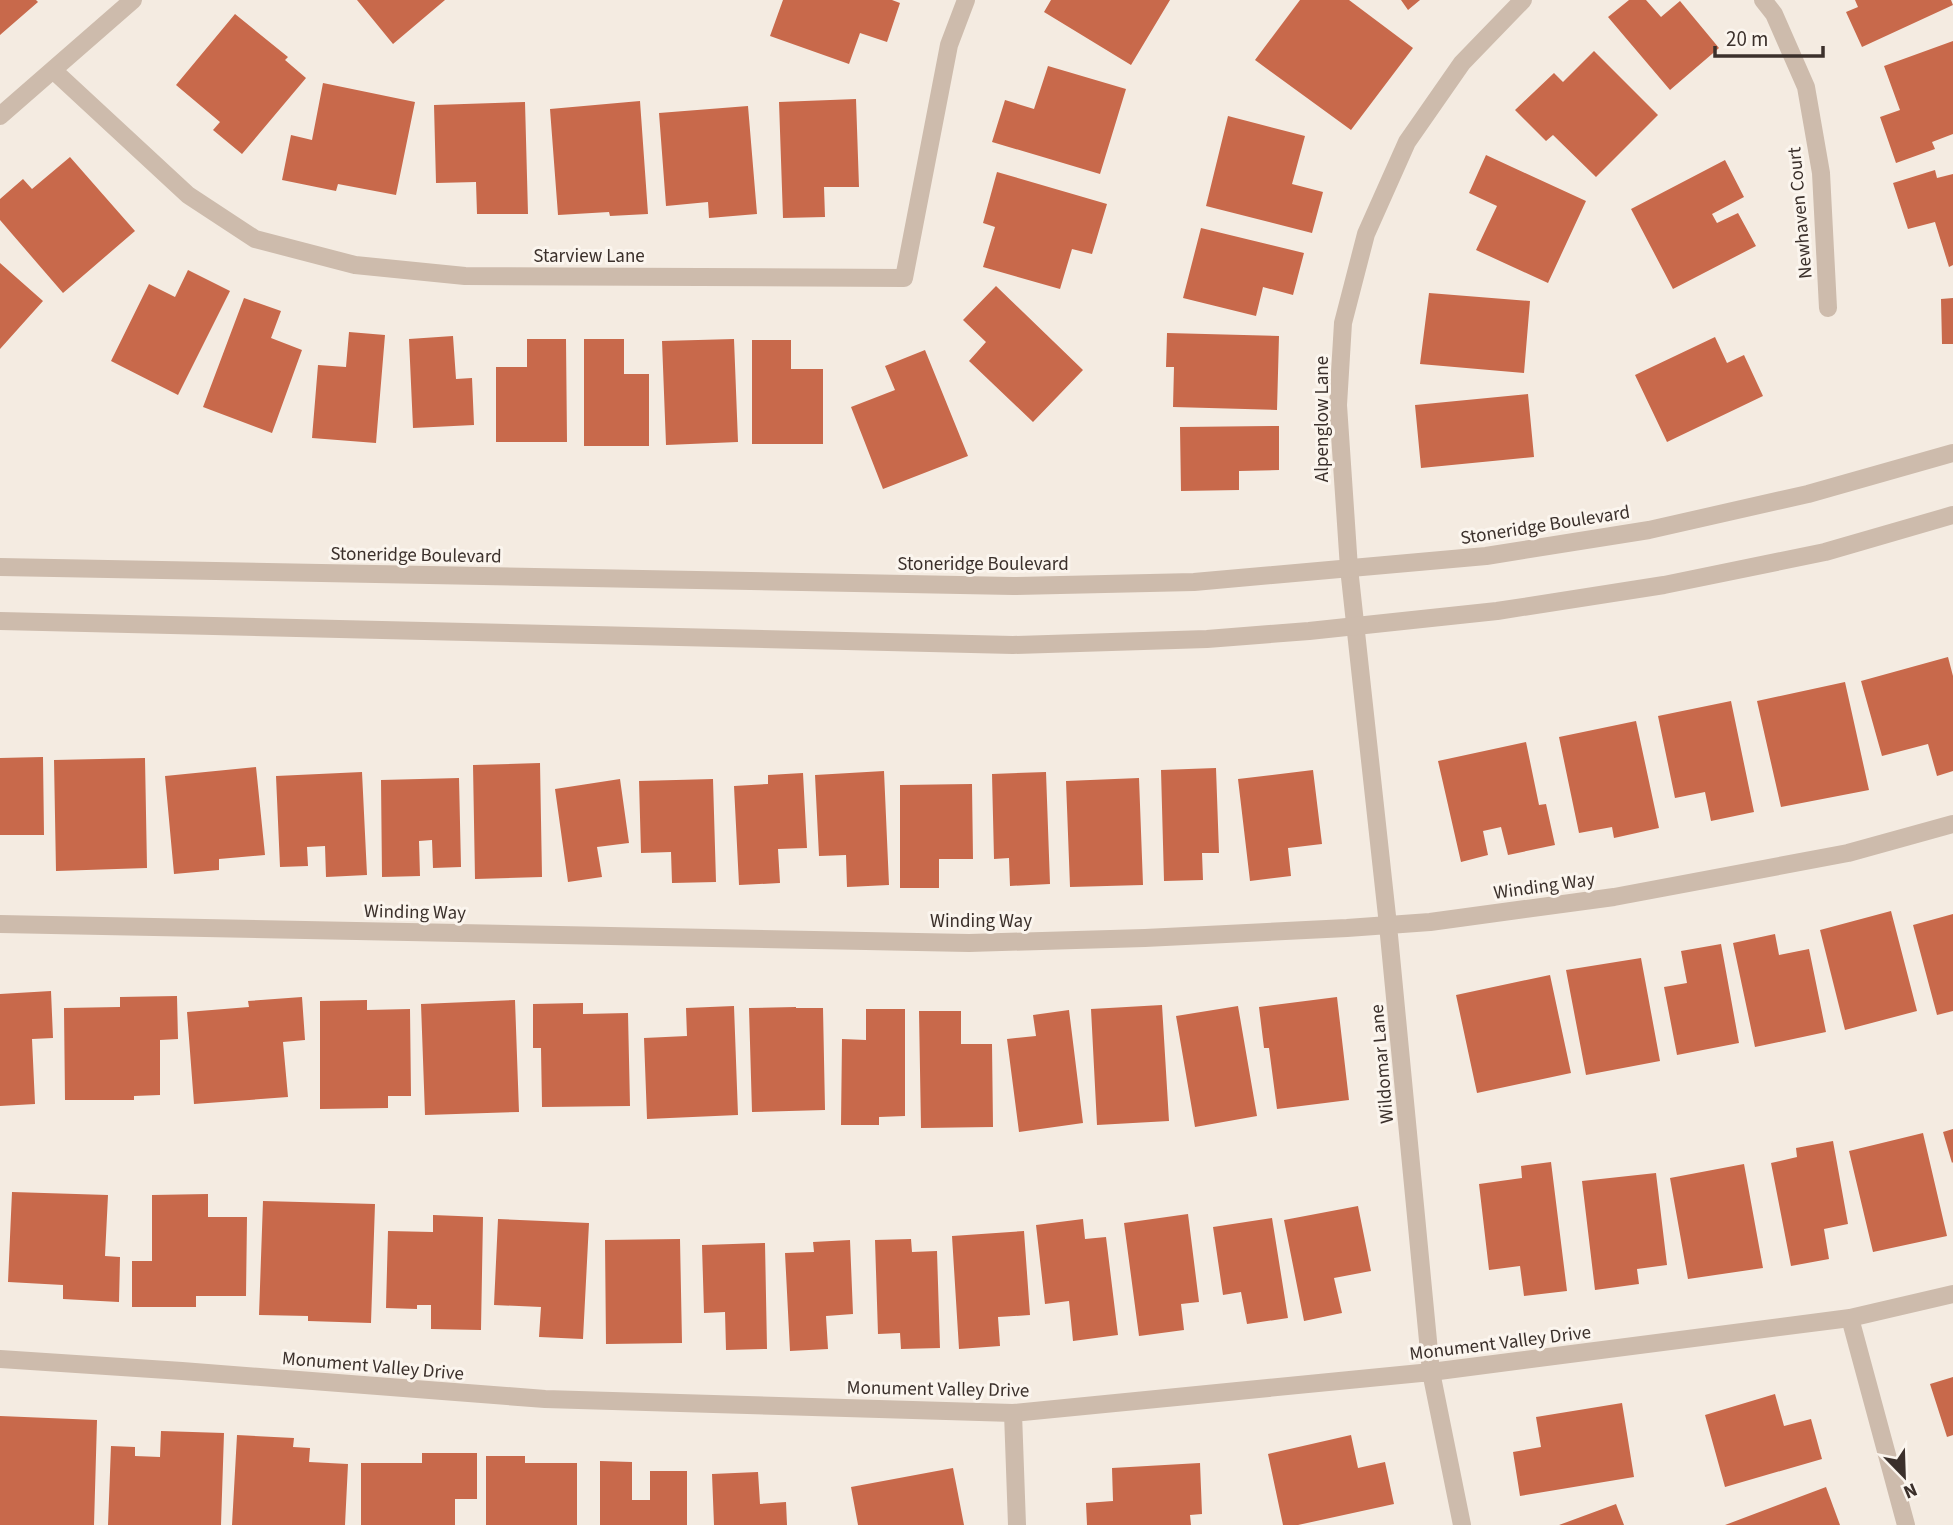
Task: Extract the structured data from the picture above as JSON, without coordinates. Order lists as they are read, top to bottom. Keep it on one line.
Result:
{"streets":{"street":["Newhaven Court","Starview Lane","Alpenglow Lane","Stoneridge Boulevard","Winding Way","Wildomar Lane","Monument Valley Drive"]},"crossings":[["Alpenglow Lane","Stoneridge Boulevard"],["Alpenglow Lane","Wildomar Lane"],["Winding Way","Wildomar Lane"],["Wildomar Lane","Monument Valley Drive"]],"scale_bar":"20 m","north":"bottom right"}
